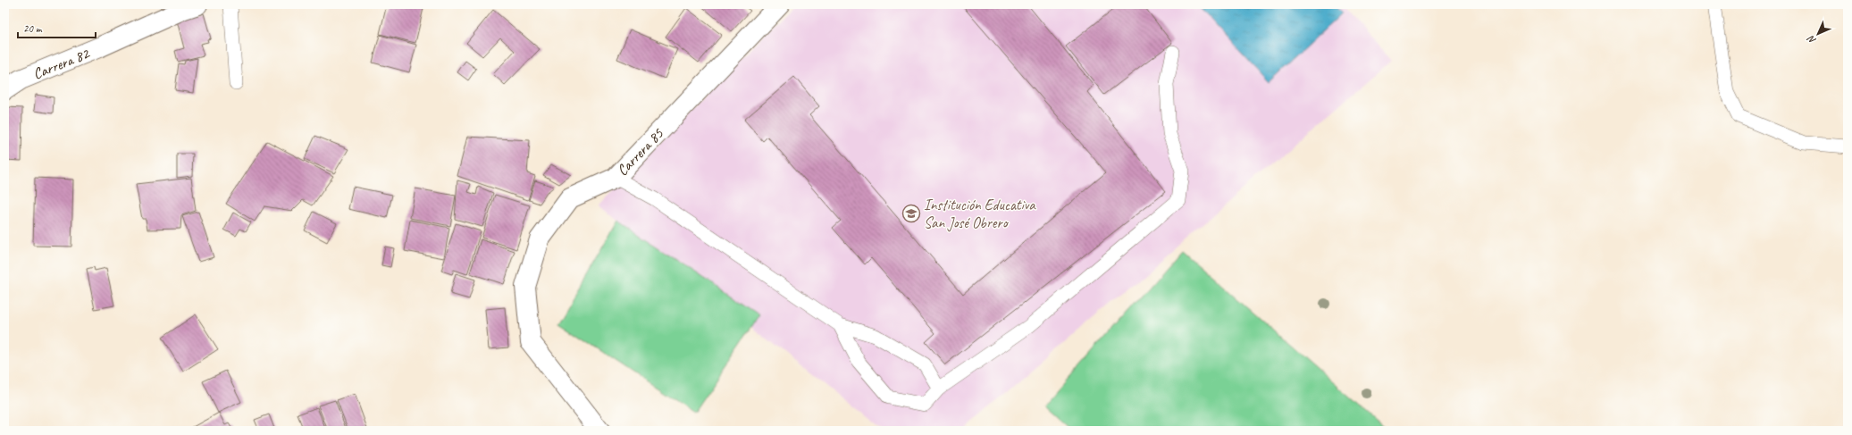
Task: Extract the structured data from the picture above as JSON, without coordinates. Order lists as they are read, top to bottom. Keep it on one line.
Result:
{"streets":{"street":["Carrera 82","Carrera 85"]},"places":{"school or university":["Institución Educativa San José Obrero"]},"scale_bar":"20 m","north":"bottom left"}
